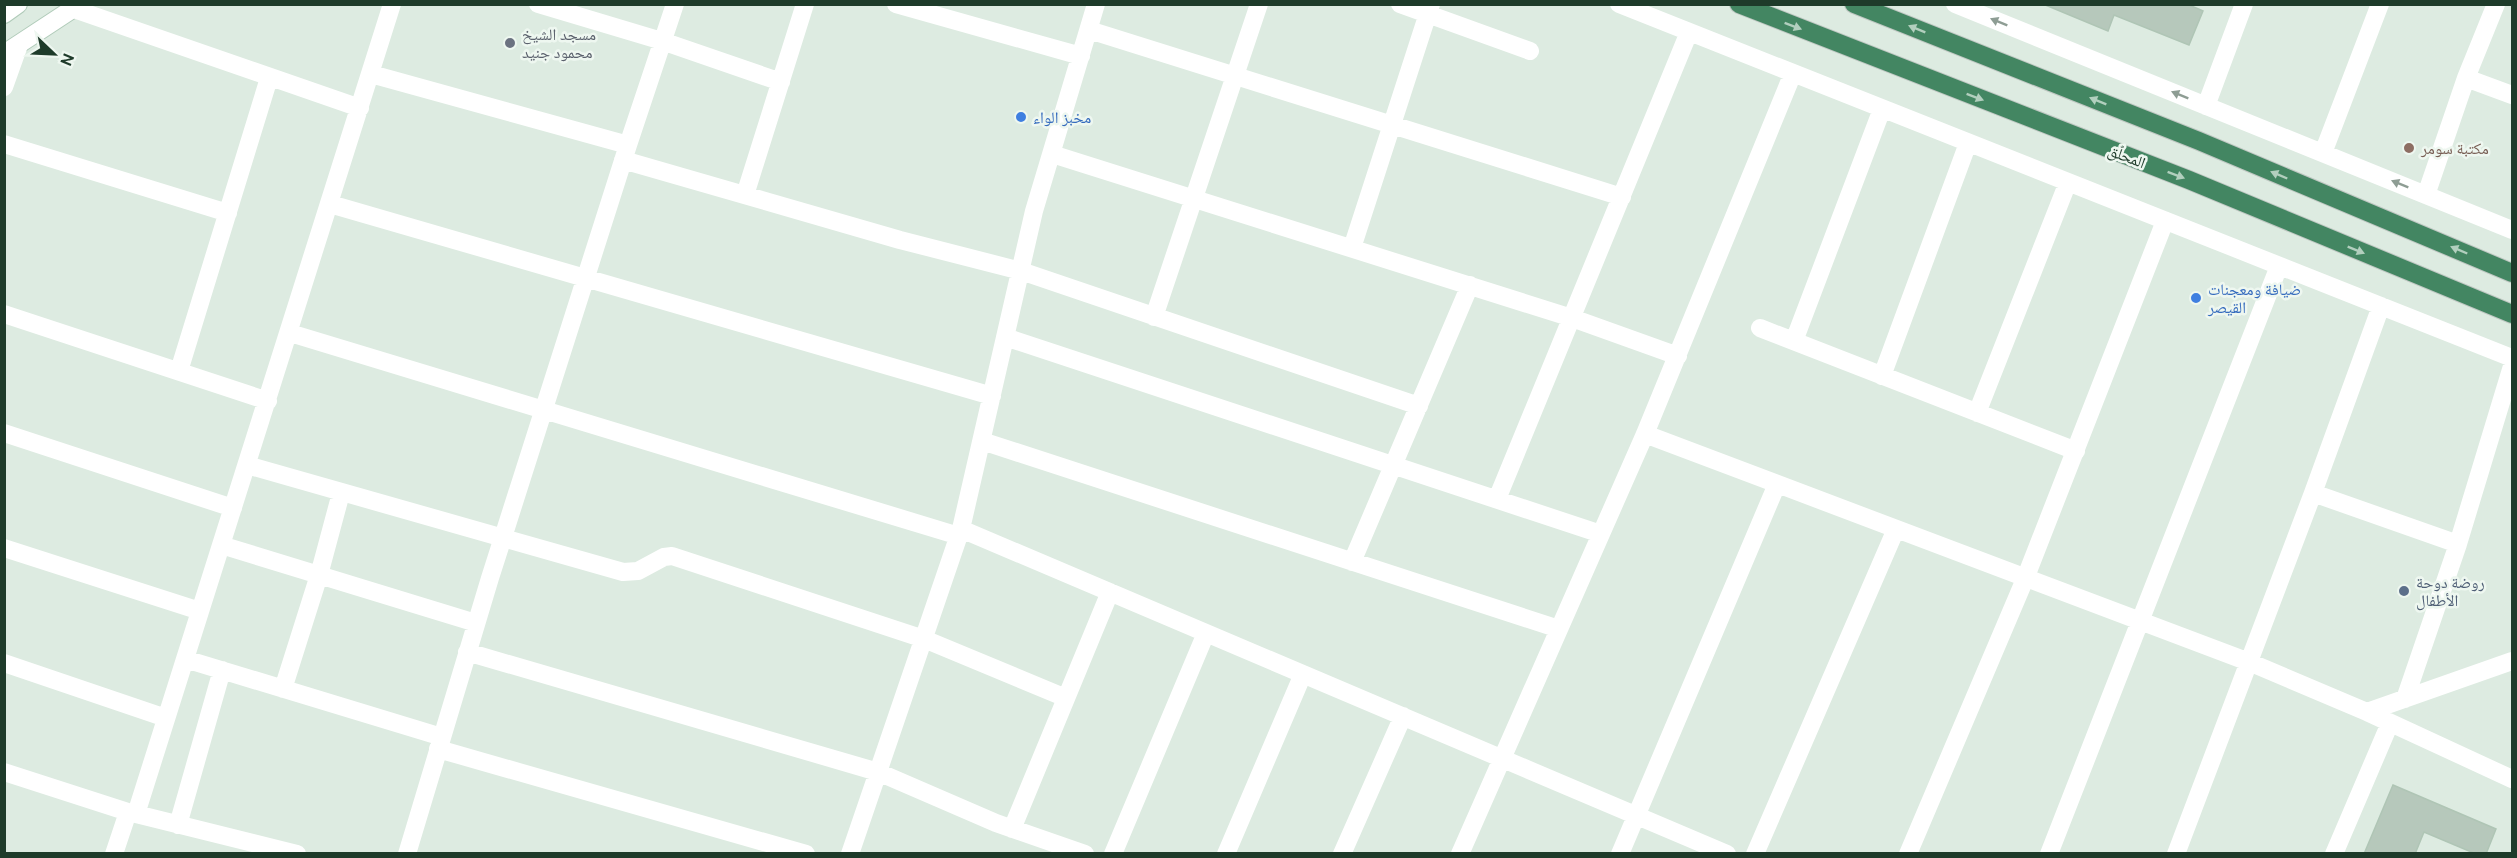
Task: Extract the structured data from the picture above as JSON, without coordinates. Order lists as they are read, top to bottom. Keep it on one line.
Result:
{"streets":{"highway":["المحلّق"]},"places":["مسجد الشيخ محمود جنيد","مخبز الواء","مكتبة سومر","ضيافة ومعجنات القيصر","روضة دوحة الأطفال"],"north":"bottom right"}
